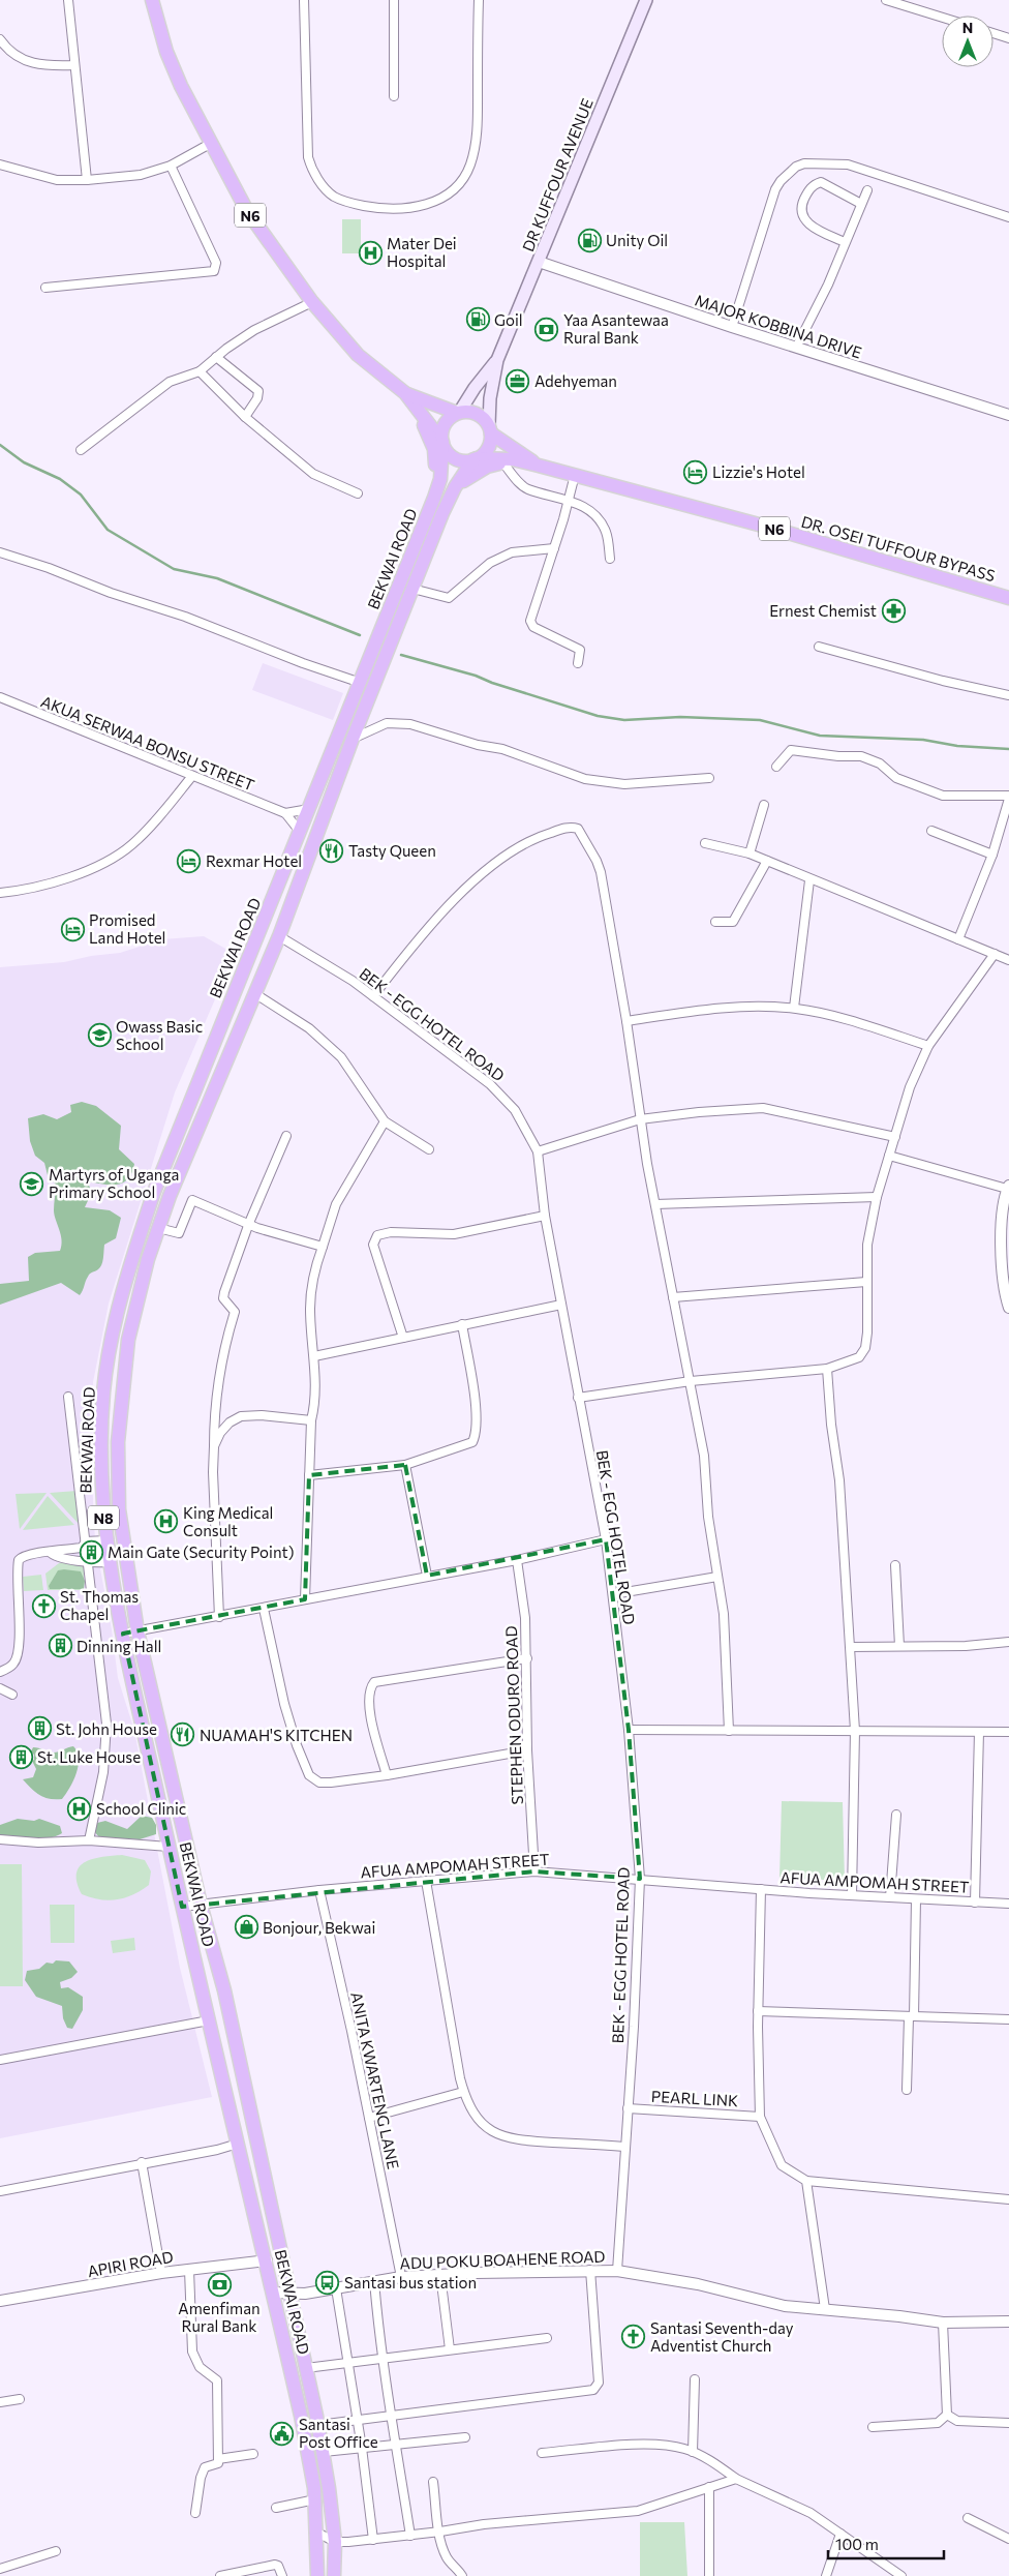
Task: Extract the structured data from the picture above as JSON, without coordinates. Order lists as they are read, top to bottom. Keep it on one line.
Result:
{"streets":{"highway":["N6","DR. OSEI TUFFOUR BYPASS","BEKWAI ROAD","N8"],"main road":["DR KUFFOUR AVENUE"],"street":["MAJOR KOBBINA DRIVE","AKUA SERWAA BONSU STREET","BEK - EGG HOTEL ROAD","STEPHEN ODURO ROAD","AFUA AMPOMAH STREET","ANITA KWARTENG LANE","PEARL LINK","ADU POKU BOAHENE ROAD","APIRI ROAD"]},"crossings":[["DR KUFFOUR AVENUE","MAJOR KOBBINA DRIVE"],["N6","DR. OSEI TUFFOUR BYPASS"],["N6","N8"],["DR. OSEI TUFFOUR BYPASS","N8"],["BEKWAI ROAD","BEK - EGG HOTEL ROAD"],["BEKWAI ROAD","N8"],["BEKWAI ROAD","AFUA AMPOMAH STREET"],["BEKWAI ROAD","ADU POKU BOAHENE ROAD"],["BEKWAI ROAD","APIRI ROAD"],["BEK - EGG HOTEL ROAD","AFUA AMPOMAH STREET"],["BEK - EGG HOTEL ROAD","PEARL LINK"],["BEK - EGG HOTEL ROAD","ADU POKU BOAHENE ROAD"],["STEPHEN ODURO ROAD","AFUA AMPOMAH STREET"],["AFUA AMPOMAH STREET","ANITA KWARTENG LANE"],["ANITA KWARTENG LANE","ADU POKU BOAHENE ROAD"]],"places":{"fuel station":["Unity Oil","Goil"],"hospital":["Mater Dei Hospital","King Medical Consult","School Clinic"],"bank":["Yaa Asantewaa Rural Bank","Amenfiman Rural Bank"],"office":["Adehyeman"],"hotel":["Lizzie's Hotel","Rexmar Hotel","Promised Land Hotel"],"pharmacy":["Ernest Chemist"],"restaurant":["Tasty Queen","NUAMAH'S KITCHEN"],"school or university":["Owass Basic School","Martyrs of Uganga Primary School"],"building":["Main Gate (Security Point)","Dinning Hall","St. John House","St. Luke House"],"church":["St. Thomas Chapel","Santasi Seventh-day Adventist Church"],"shop":["Bonjour, Bekwai"],"bus stop":["Santasi bus station"],"public building":["Santasi Post Office"]},"scale_bar":"100 m","north":"top"}
